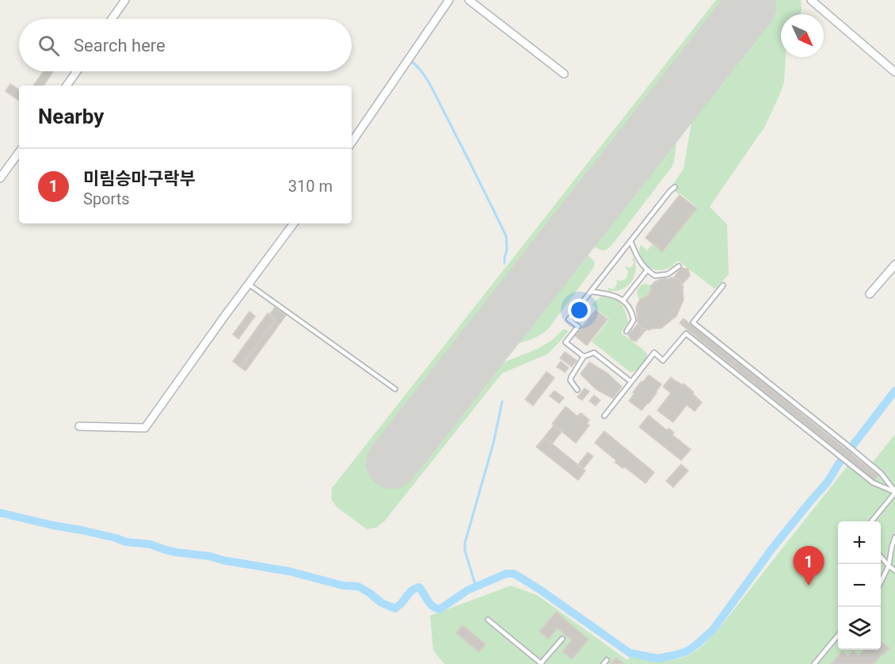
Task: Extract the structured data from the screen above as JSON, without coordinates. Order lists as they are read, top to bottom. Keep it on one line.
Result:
{"north":"bottom right","page":{"search":"Search here","heading":"Nearby","list":[{"mark":"1","name":"미림승마구락부","note":"Sports","value":"310 m"}],"map_buttons":["+","−"],"pins":"1"}}
